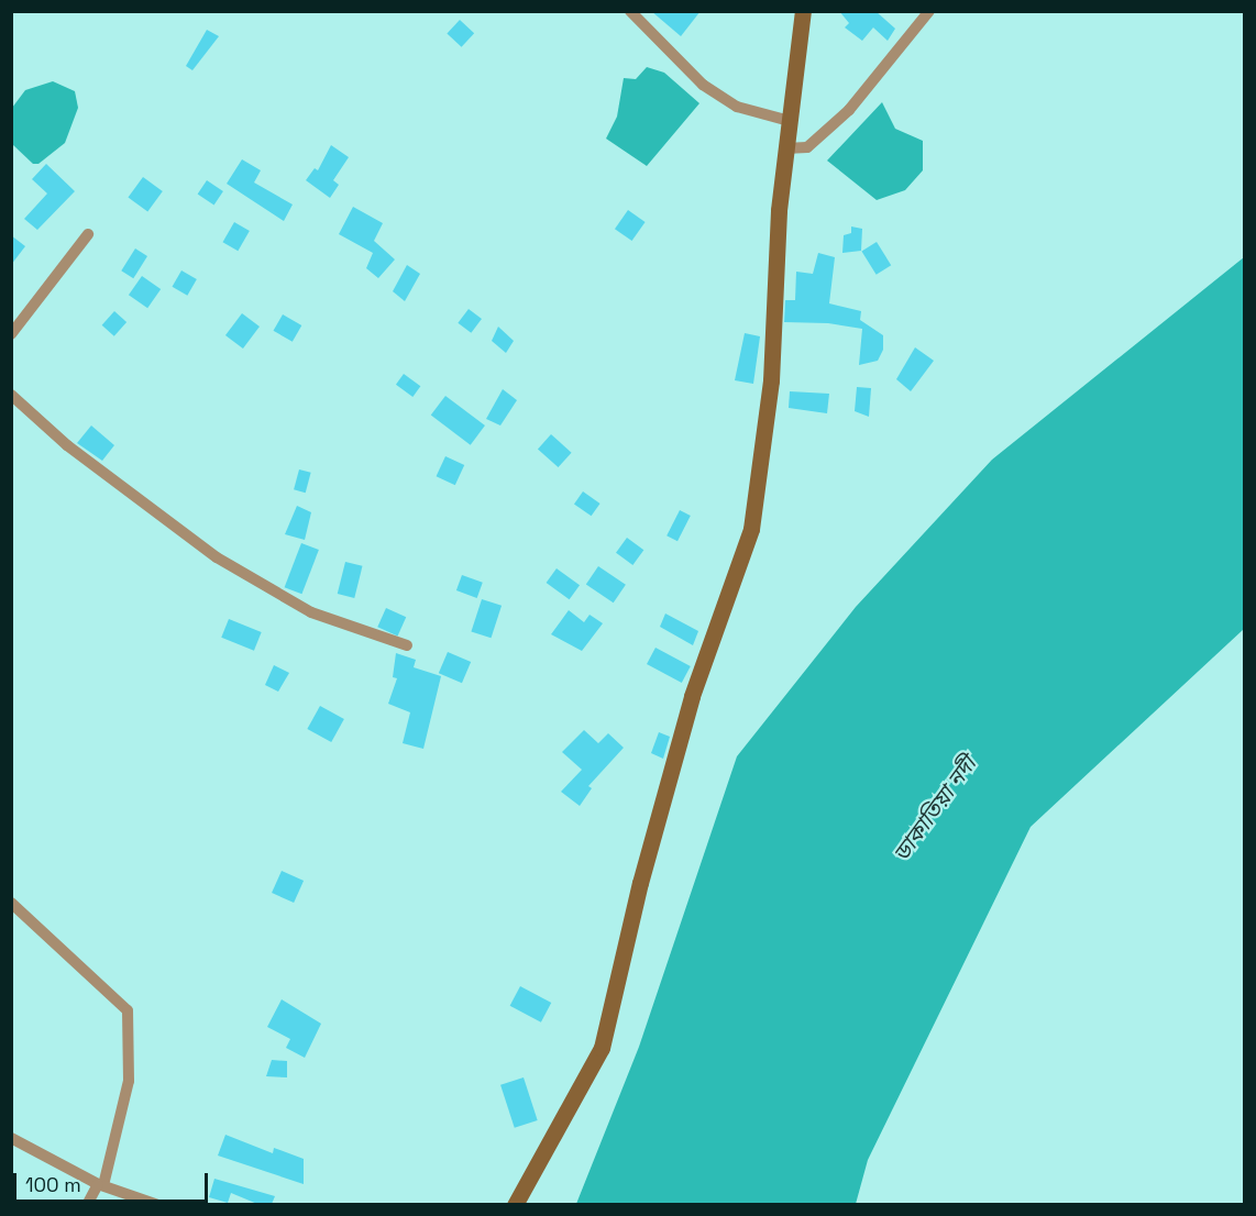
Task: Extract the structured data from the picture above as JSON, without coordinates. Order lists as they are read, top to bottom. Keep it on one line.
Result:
{"water":["ডাকাতিয়া নদী"],"scale_bar":"100 m"}
